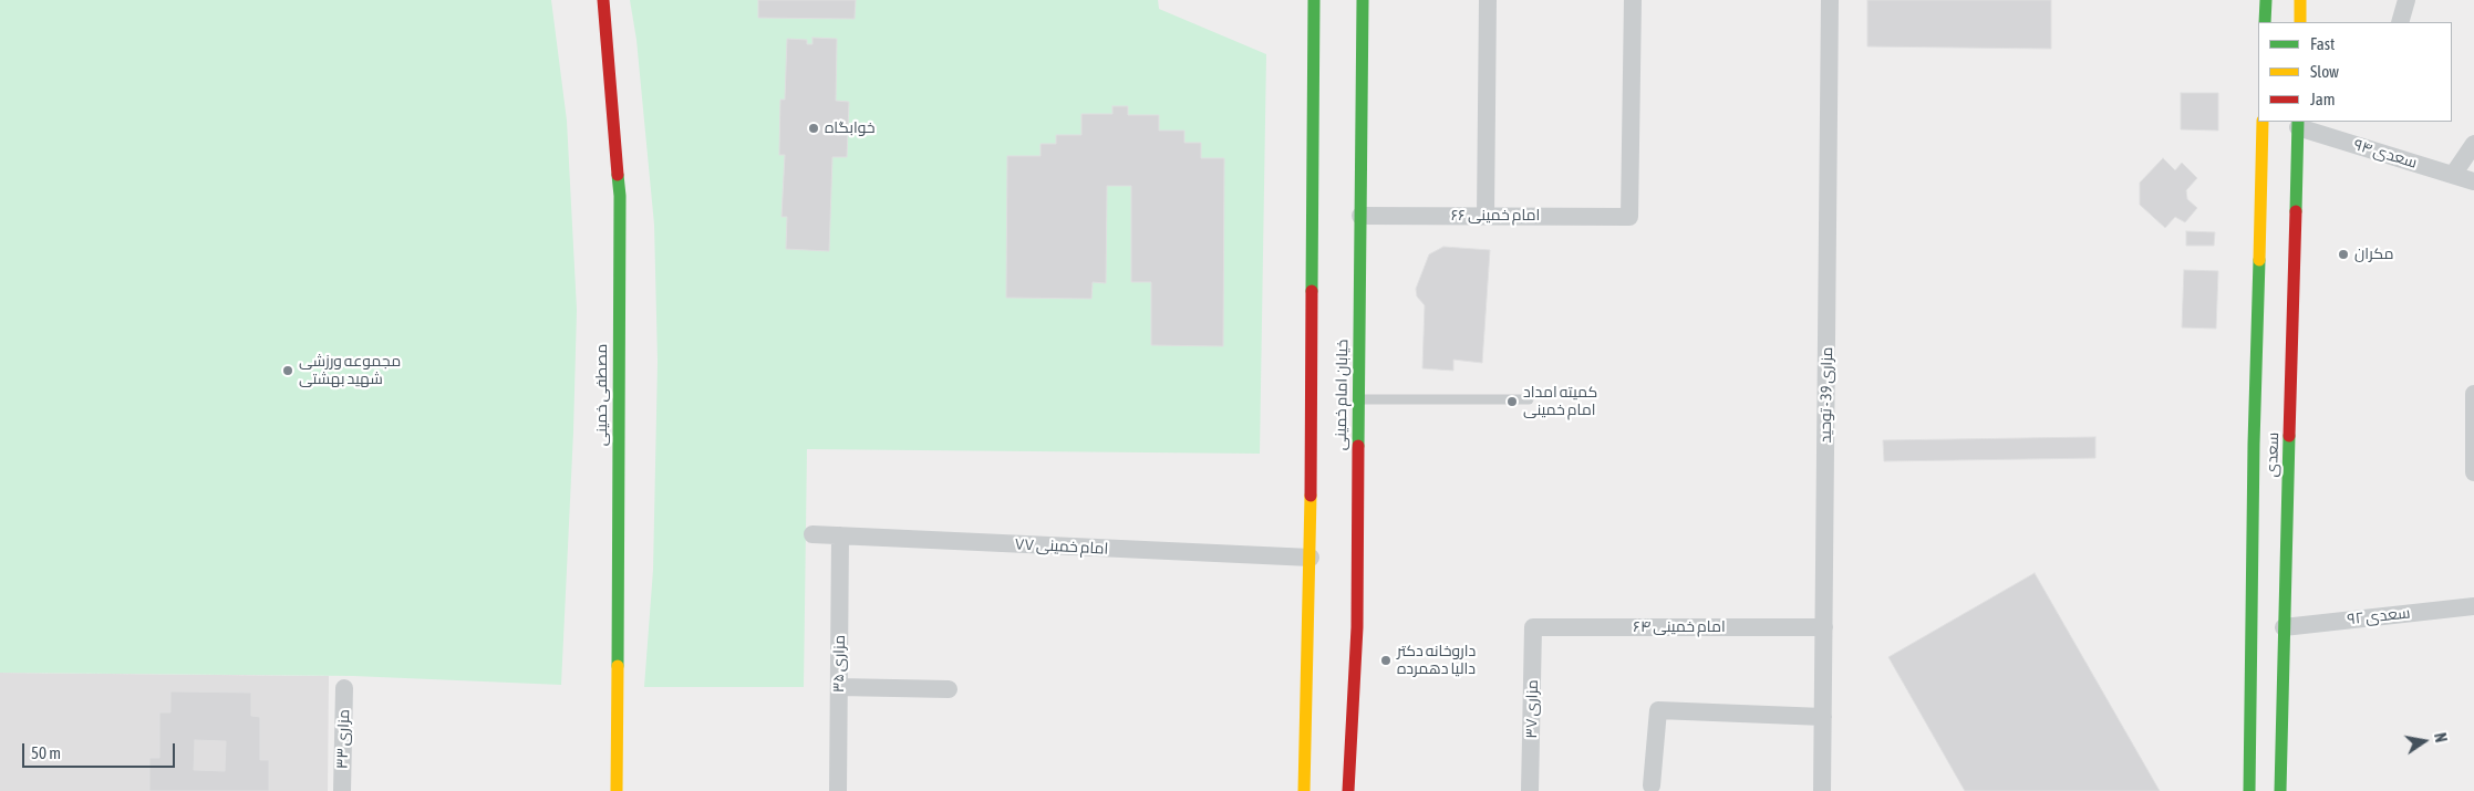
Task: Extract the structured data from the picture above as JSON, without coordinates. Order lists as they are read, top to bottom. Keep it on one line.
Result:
{"streets":{"main road":["مصطفی خمینی","خیابان امام خمینی","سعدی"],"street":["سعدی ۹۴","امام خمینی ۶۶","مزاری 39 - توحید","امام خمینی ۷۷","سعدی ۹۲","امام خمینی ۶۴","مزاری ۳۵","مزاری ۳۷","مزاری ۳۳"]},"crossings":[["سعدی ۹۴","سعدی"],["امام خمینی ۶۶","خیابان امام خمینی"],["خیابان امام خمینی","امام خمینی ۷۷"],["مزاری 39 - توحید","امام خمینی ۶۴"],["سعدی","سعدی ۹۲"],["امام خمینی ۷۷","مزاری ۳۵"],["امام خمینی ۶۴","مزاری ۳۷"]],"places":["خوابگاه","مکران","مجموعه ورزشی شهید بهشتی","کمیته امداد امام خمینی","داروخانه دکتر دالیا دهمرده"],"legend":["Fast","Slow","Jam"],"scale_bar":"50 m","north":"right"}
